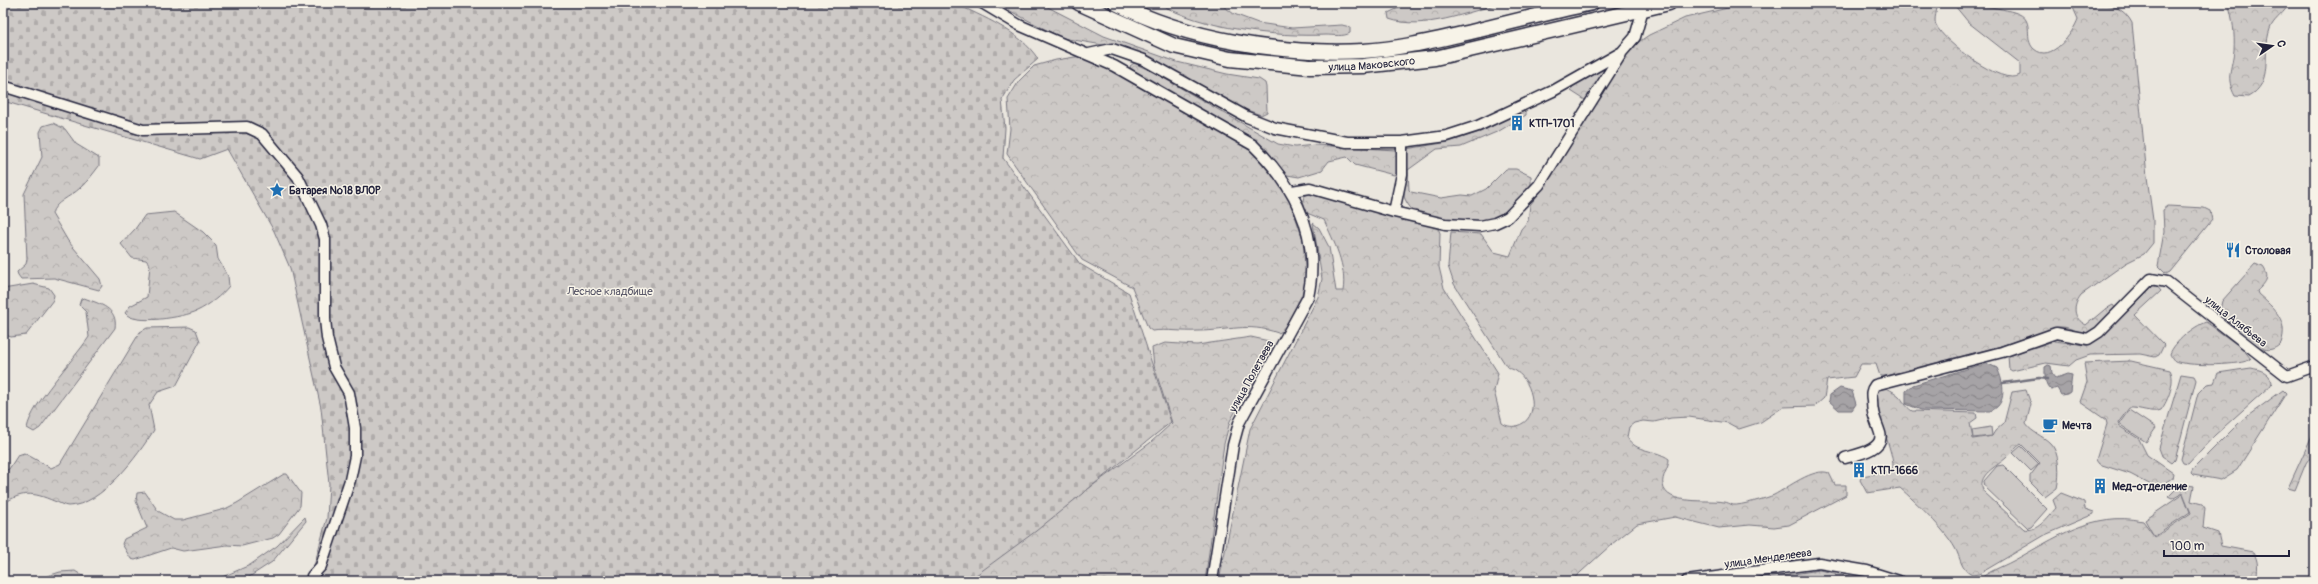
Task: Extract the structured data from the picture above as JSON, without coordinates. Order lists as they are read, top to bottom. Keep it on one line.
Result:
{"streets":{"highway":["улица Маковского"],"street":["улица Алябьева","улица Полетаева","улица Менделеева"]},"parks":["Лесное кладбище"],"places":{"building":["КТП-1701","КТП-1666","Мед-отделение"],"place":["Батарея №18 ВЛОР"],"restaurant":["Столовая"],"cafe":["Мечта"]},"scale_bar":"100 m","north":"right"}
